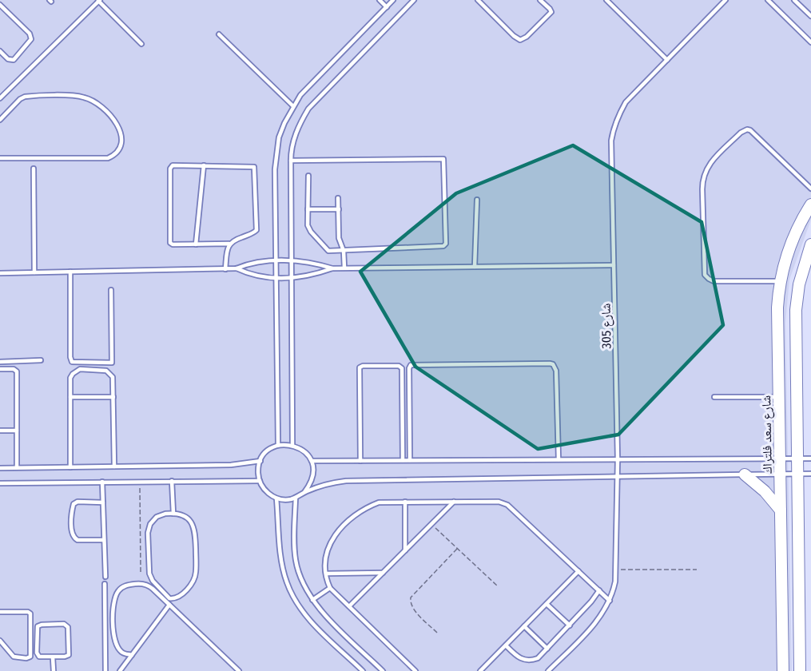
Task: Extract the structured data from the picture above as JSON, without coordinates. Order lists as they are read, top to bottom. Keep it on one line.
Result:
{"streets":{"street":["شارع سعد فلتراك"],"lane":["شارع 305"]}}
